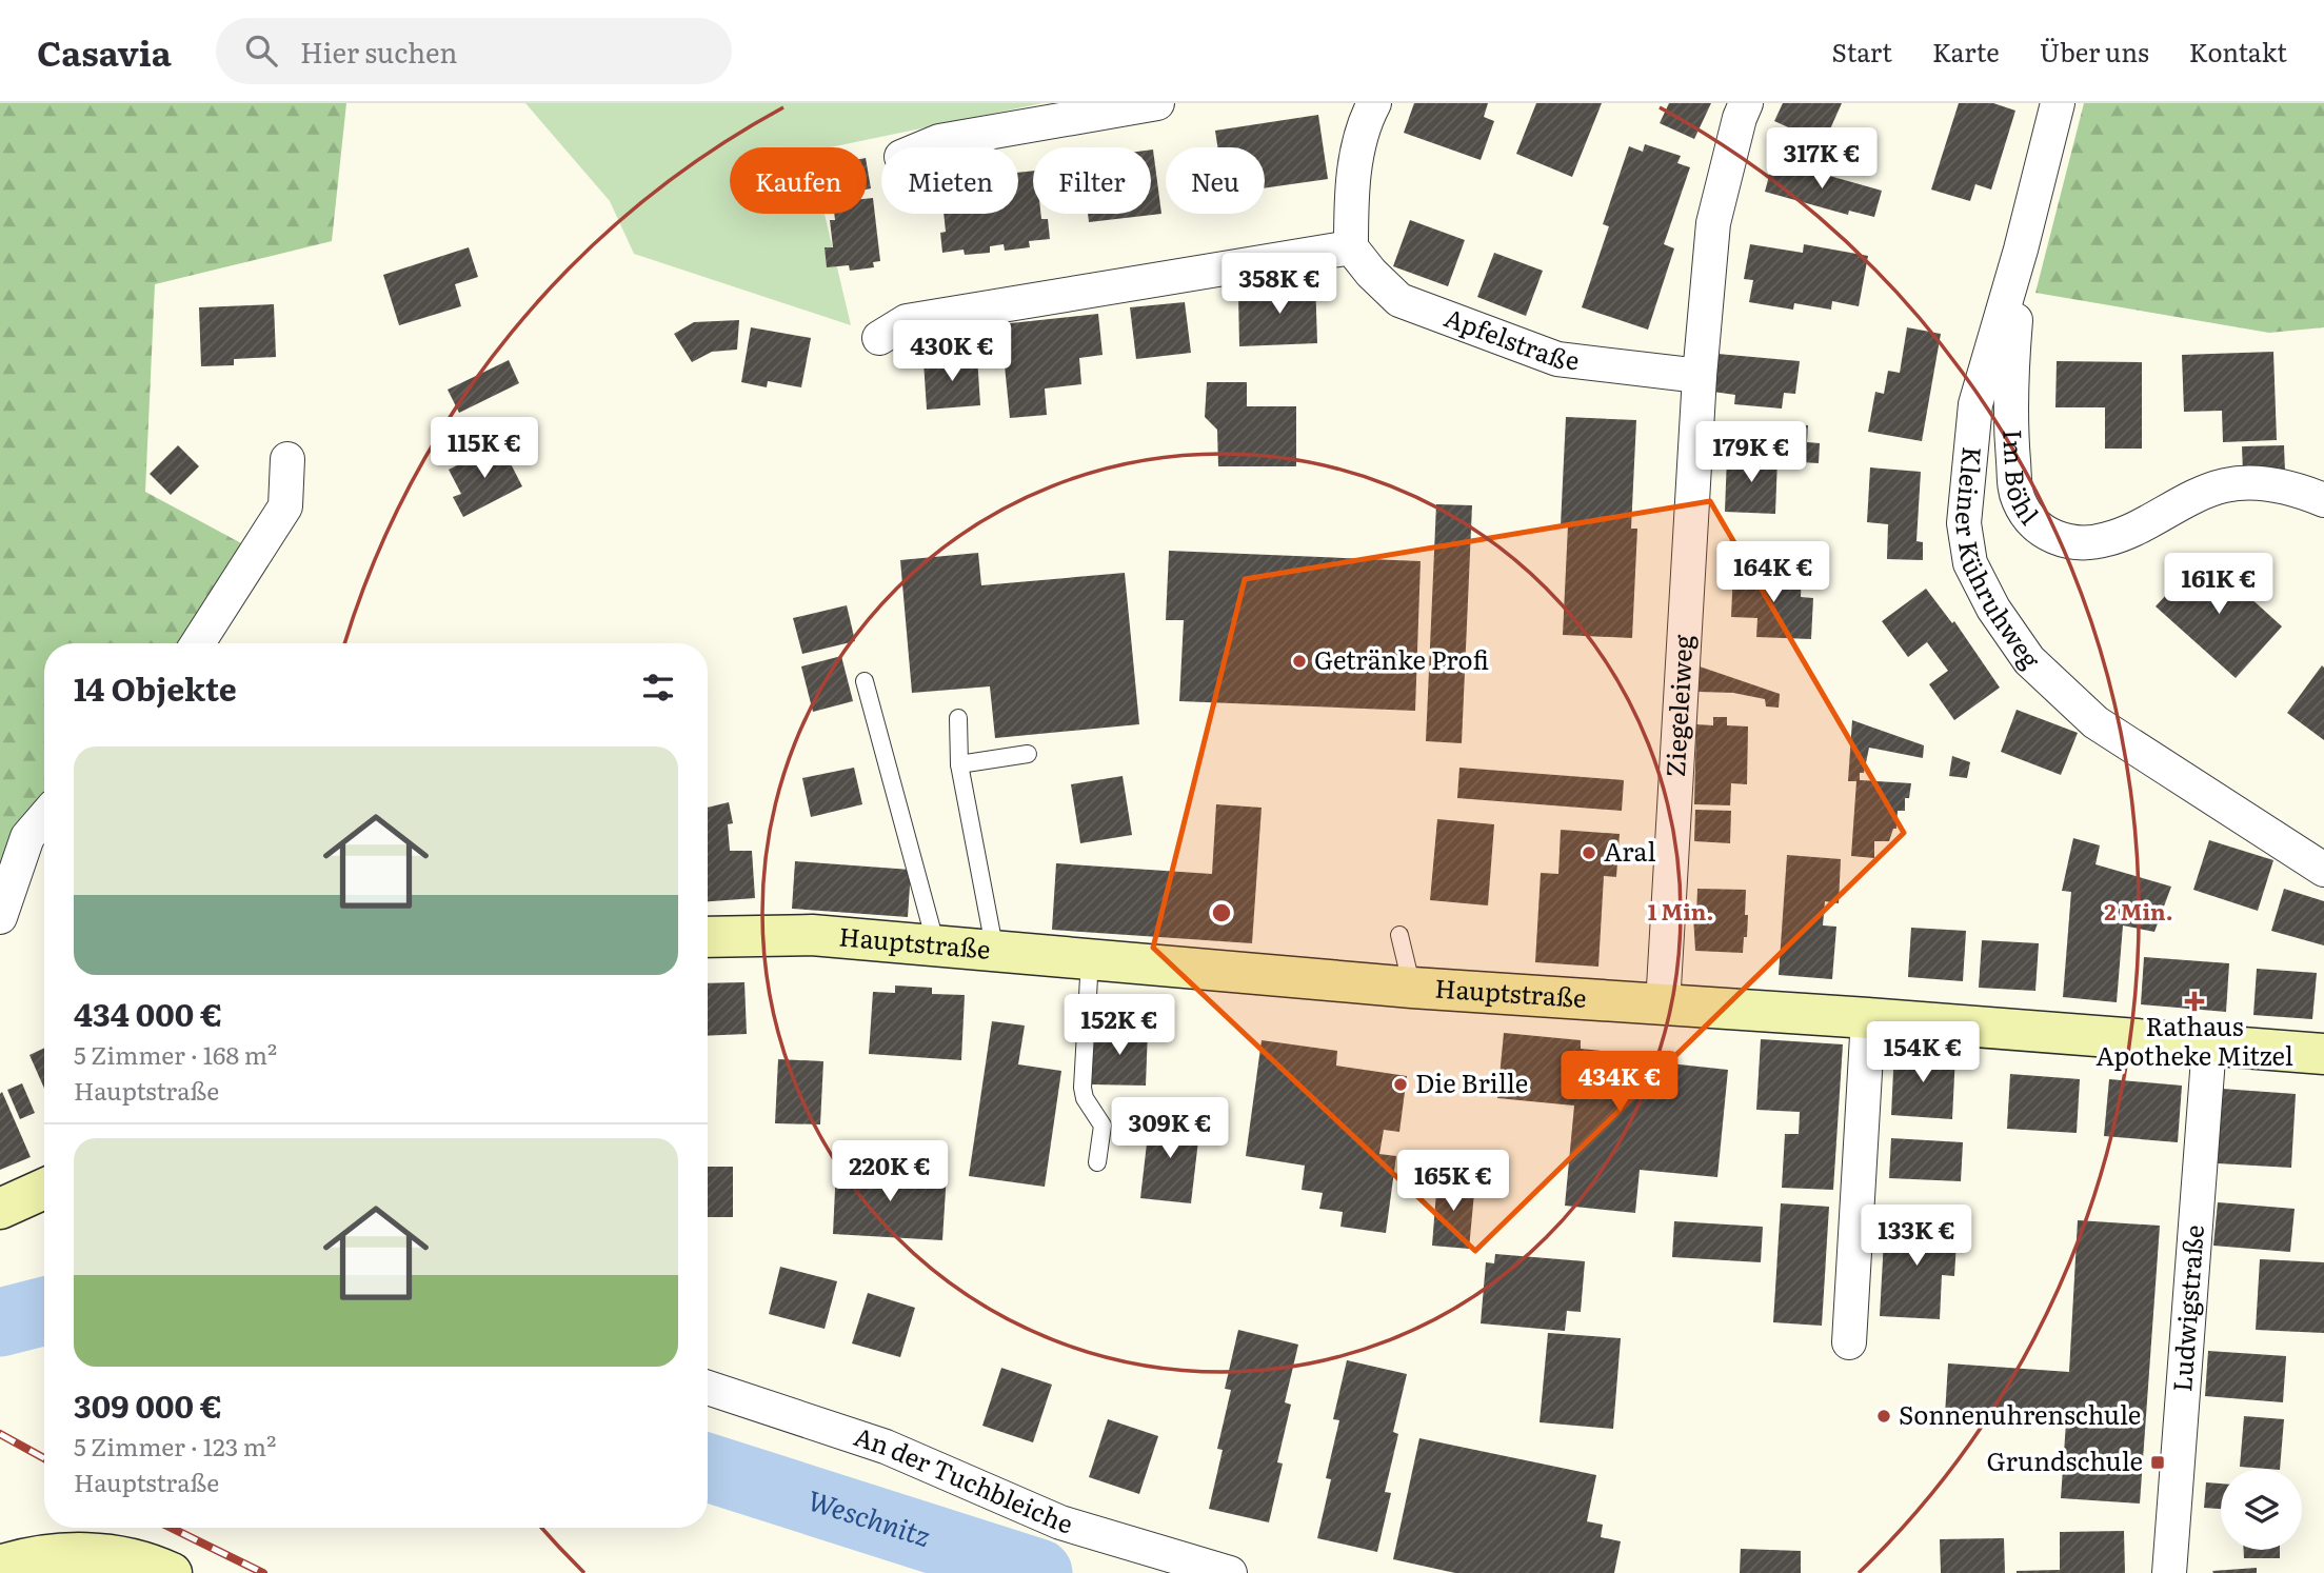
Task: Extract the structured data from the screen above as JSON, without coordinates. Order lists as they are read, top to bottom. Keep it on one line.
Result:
{"streets":{"main road":["Hauptstraße"],"street":["Apfelstraße","Im Böhl","Kleiner Kühruhweg","Ziegeleiweg","Ludwigstraße","An der Tuchbleiche"]},"crossings":[["Apfelstraße","Ziegeleiweg"],["Im Böhl","Kleiner Kühruhweg"],["Ziegeleiweg","Hauptstraße"],["Hauptstraße","Ludwigstraße"]],"water":["Weschnitz"],"places":{"other":["Getränke Profi","Aral","Die Brille","Sonnenuhrenschule"],"health":["Rathaus Apotheke Mitzel"],"transit":["Grundschule"]},"page":{"header":"Casavia","search":"Hier suchen","nav":["Start","Karte","Über uns","Kontakt"],"price":["317K €","358K €","430K €","115K €","179K €","164K €","161K €","152K €","154K €","434K €","309K €","220K €","165K €","133K €"],"chip":["Kaufen","Mieten","Filter","Neu"],"heading":"14 Objekte","list":[{"name":"434 000 €","note":"5 Zimmer · 168 m² · Hauptstraße"},{"name":"309 000 €","note":"5 Zimmer · 123 m² · Hauptstraße"}]},"rings":["1 Min.","2 Min."]}
